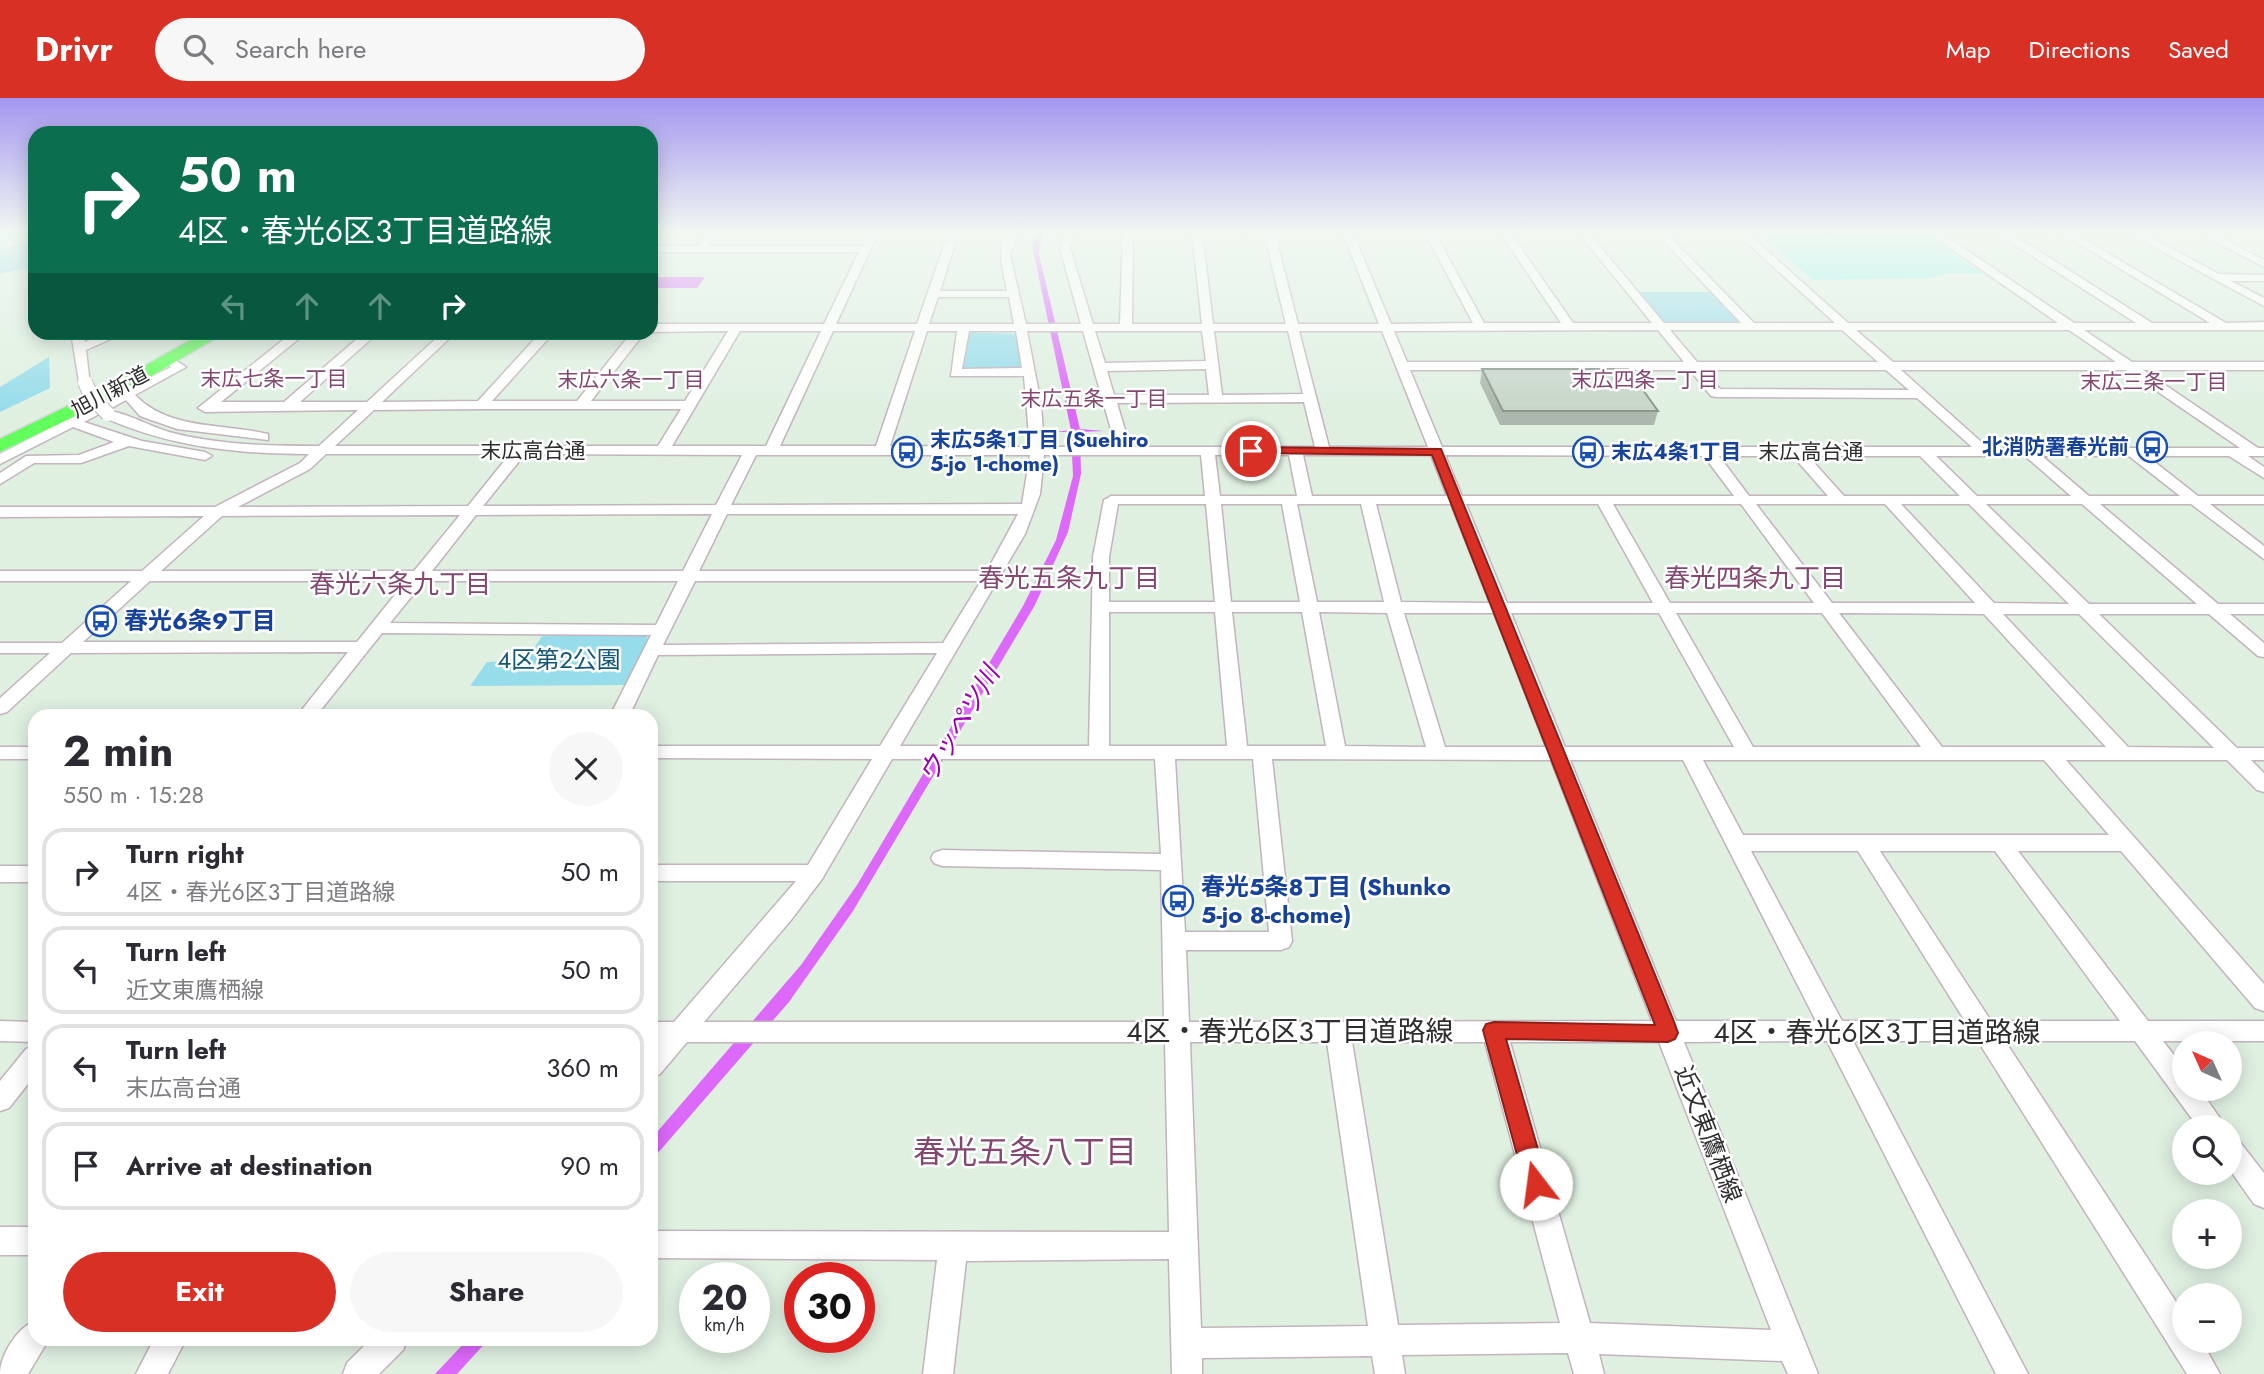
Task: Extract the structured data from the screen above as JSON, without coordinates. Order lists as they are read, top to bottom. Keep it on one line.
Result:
{"streets":{"highway":["旭川新道"],"street":["末広高台通","4区・春光6区3丁目道路線","近文東鷹栖線"]},"crossings":[["末広高台通","近文東鷹栖線"],["4区・春光6区3丁目道路線","近文東鷹栖線"]],"districts":["末広七条一丁目","末広六条一丁目","末広四条一丁目","末広三条一丁目","末広五条一丁目","春光五条九丁目","春光四条九丁目","春光六条九丁目","春光五条八丁目"],"water":["ウッペツ川"],"parks":["4区第2公園"],"places":{"bus stop":["北消防署春光前","末広5条1丁目 (Suehiro 5-jo 1-chome)","末広4条1丁目","春光6条9丁目","春光5条8丁目 (Shunko 5-jo 8-chome)"]},"north":"top left","page":{"header":"Drivr","search":"Search here","nav":["Map","Directions","Saved"],"turn":["50 m","4区・春光6区3丁目道路線"],"heading":["2 min","550 m · 15:28"],"list":[{"name":"Turn right","note":"4区・春光6区3丁目道路線","value":"50 m"},{"name":"Turn left","note":"近文東鷹栖線","value":"50 m"},{"name":"Turn left","note":"末広高台通","value":"360 m"},{"name":"Arrive at destination","value":"90 m"}],"map_buttons":["+","−"],"buttons":["Exit","Share"],"speed":"20 km/h","limit":"30"}}
